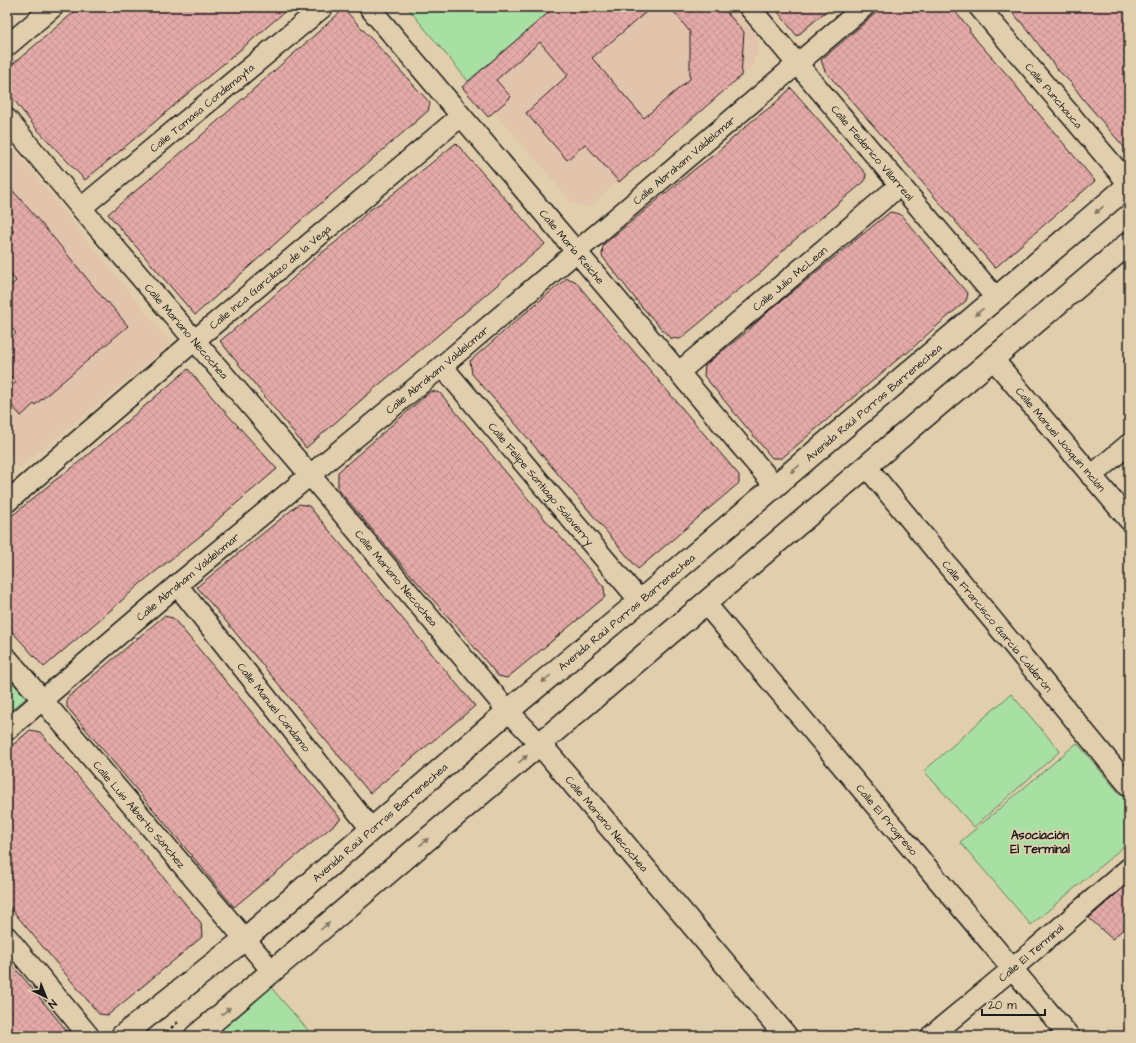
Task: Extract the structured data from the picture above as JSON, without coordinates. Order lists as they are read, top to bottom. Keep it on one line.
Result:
{"streets":{"street":["Calle Punchauca","Calle Tomasa Condemayta","Calle Federico Villarreal","Calle Abraham Valdelomar","Calle María Reiche","Calle Inca Garcilazo de la Vega","Calle Julio McLean","Calle Mariano Necochea","Avenida Raúl Porras Barrenechea","Calle Manuel Joaquín Inclán","Calle Felipe Santiago Salaverry","Calle Francisco García Calderón","Calle Manuel Candamo","Calle Luis Alberto Sánchez","Calle El Progreso","Calle El Terminal"]},"crossings":[["Calle Punchauca","Avenida Raúl Porras Barrenechea"],["Calle Tomasa Condemayta","Calle Mariano Necochea"],["Calle Federico Villarreal","Calle Abraham Valdelomar"],["Calle Federico Villarreal","Calle Julio McLean"],["Calle Federico Villarreal","Avenida Raúl Porras Barrenechea"],["Calle Abraham Valdelomar","Calle María Reiche"],["Calle Abraham Valdelomar","Calle Mariano Necochea"],["Calle Abraham Valdelomar","Calle Felipe Santiago Salaverry"],["Calle Abraham Valdelomar","Calle Manuel Candamo"],["Calle Abraham Valdelomar","Calle Luis Alberto Sánchez"],["Calle María Reiche","Calle Inca Garcilazo de la Vega"],["Calle María Reiche","Calle Julio McLean"],["Calle María Reiche","Avenida Raúl Porras Barrenechea"],["Calle Inca Garcilazo de la Vega","Calle Mariano Necochea"],["Calle Mariano Necochea","Avenida Raúl Porras Barrenechea"],["Avenida Raúl Porras Barrenechea","Calle Felipe Santiago Salaverry"],["Avenida Raúl Porras Barrenechea","Calle Manuel Candamo"],["Avenida Raúl Porras Barrenechea","Calle Luis Alberto Sánchez"],["Calle El Progreso","Calle El Terminal"]],"districts":["Asociación El Terminal"],"scale_bar":"20 m","north":"bottom right"}
